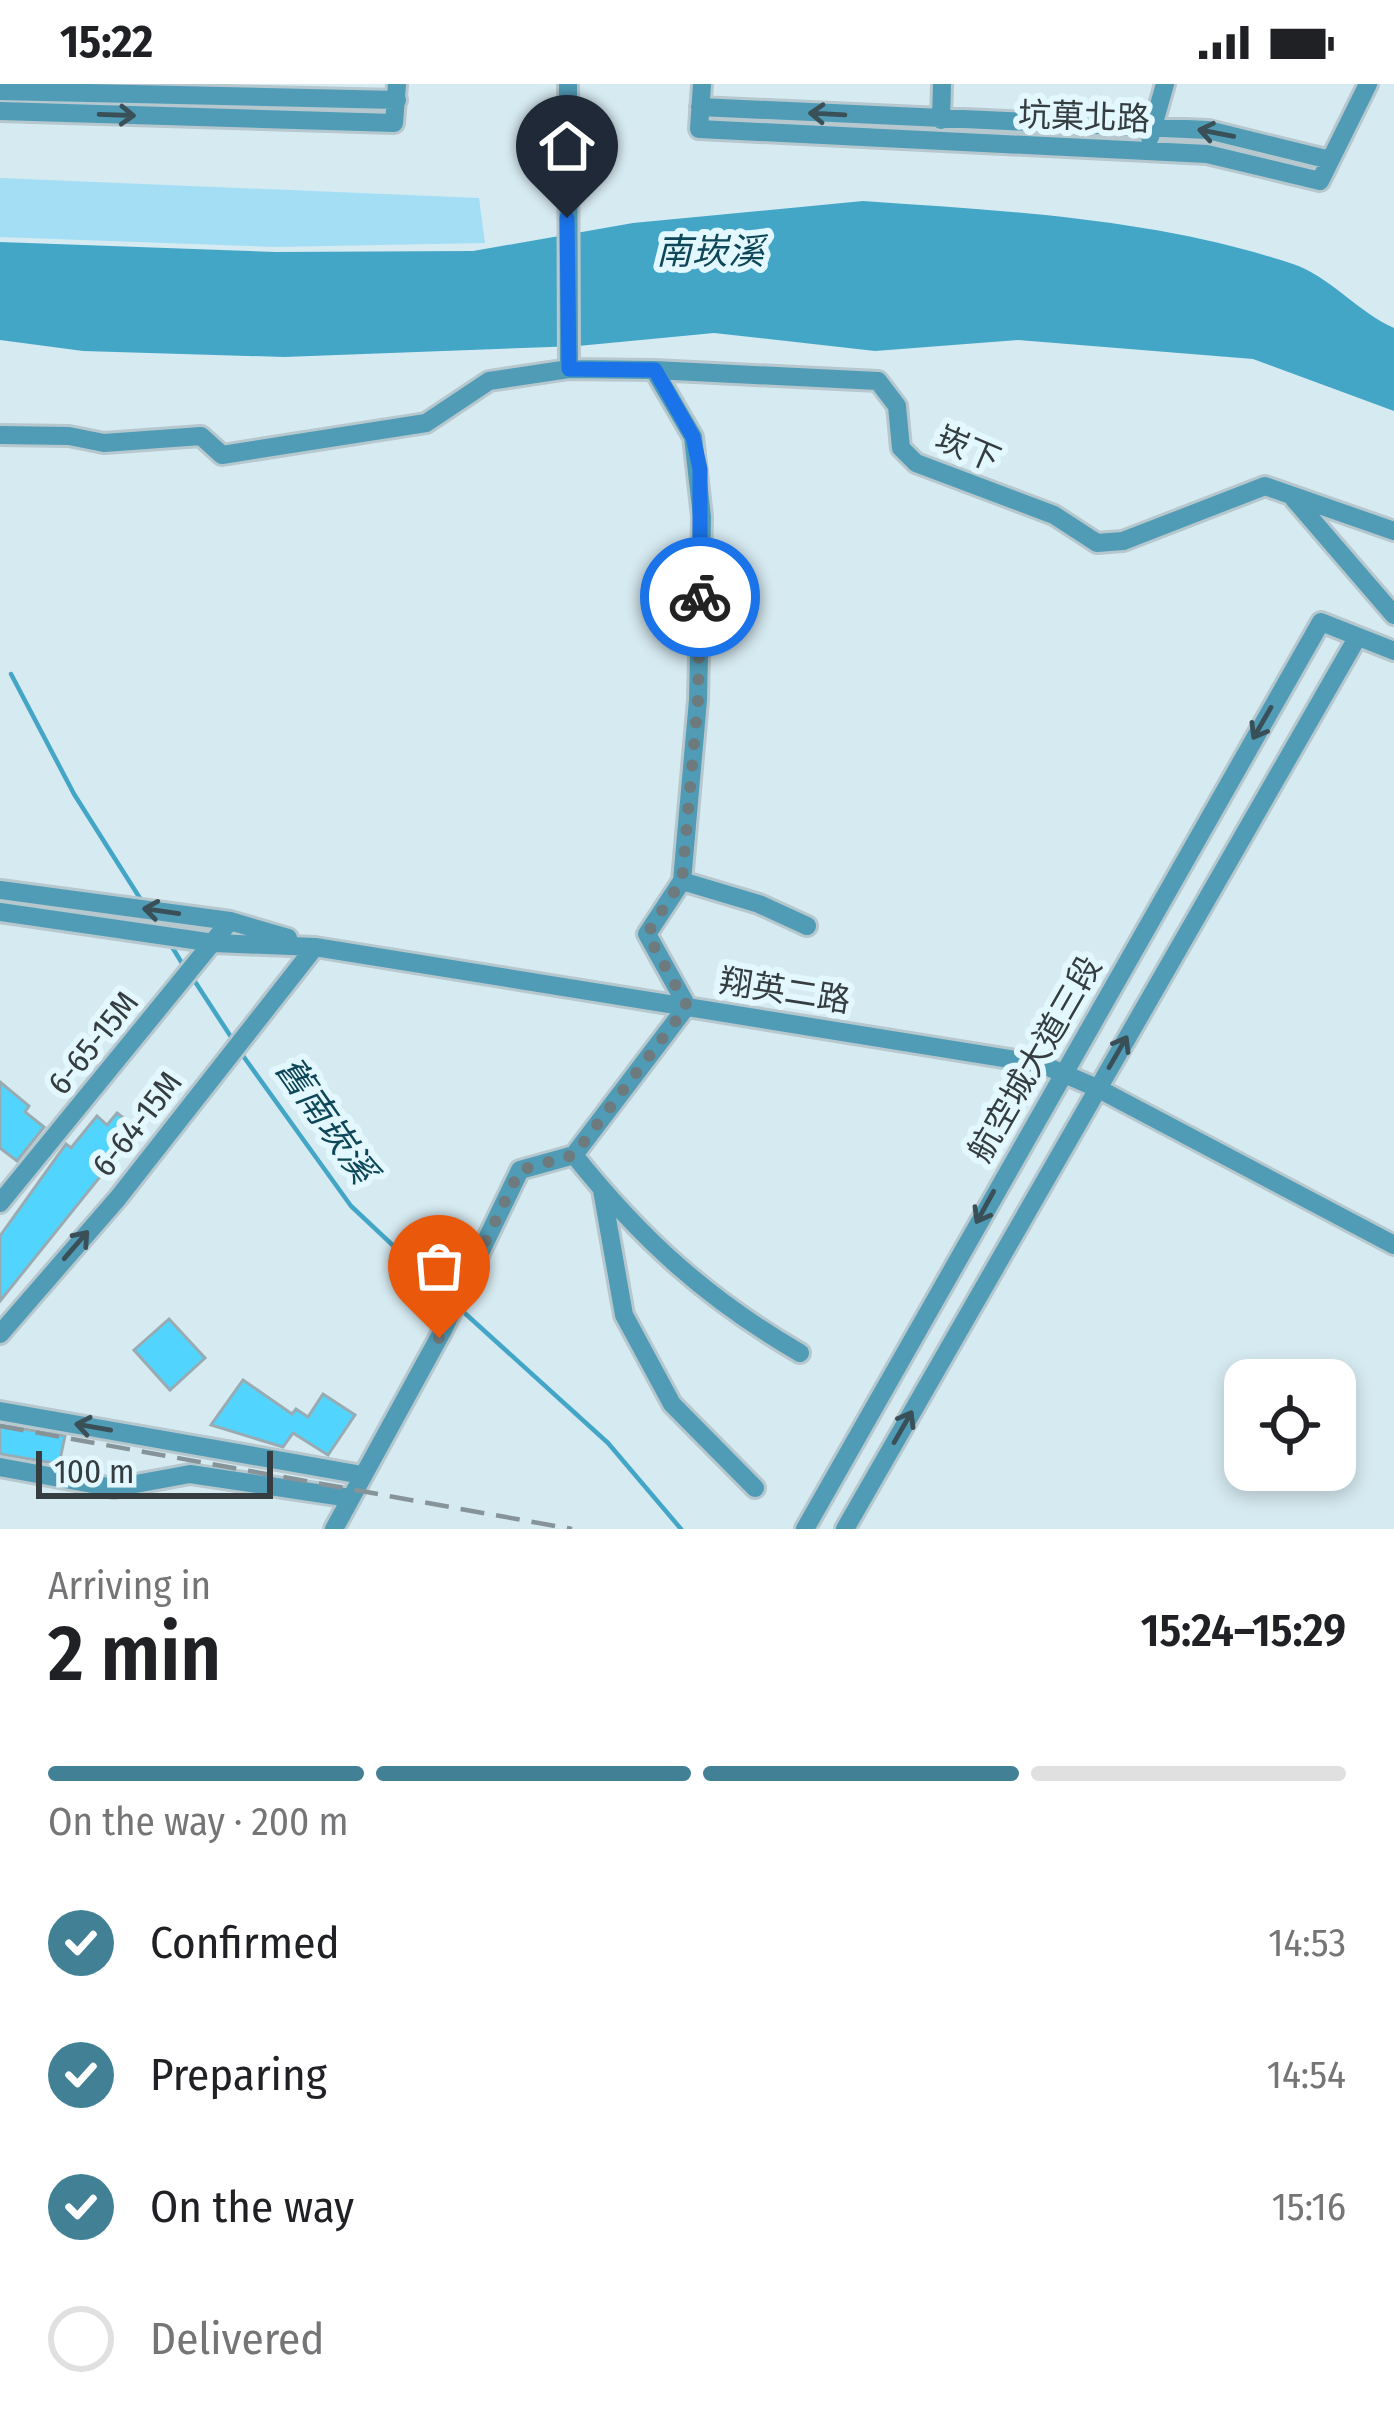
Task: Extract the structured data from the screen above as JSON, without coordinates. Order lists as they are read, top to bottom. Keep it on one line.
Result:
{"streets":{"street":["坑菓北路","崁下","翔英二路","6-65-15M","航空城大道三段","6-64-15M"]},"crossings":[["翔英二路","6-65-15M"],["翔英二路","航空城大道三段"],["翔英二路","6-64-15M"]],"one_way":["6-64-15M"],"water":["南崁溪","舊南崁溪"],"scale_bar":"100 m","page":{"status":"15:22","scale":"100 m","heading":["2 min","Arriving in","15:24–15:29"],"bar":"On the way · 200 m","list":[["Confirmed","14:53"],["Preparing","14:54"],["On the way","15:16"],"Delivered"]}}
